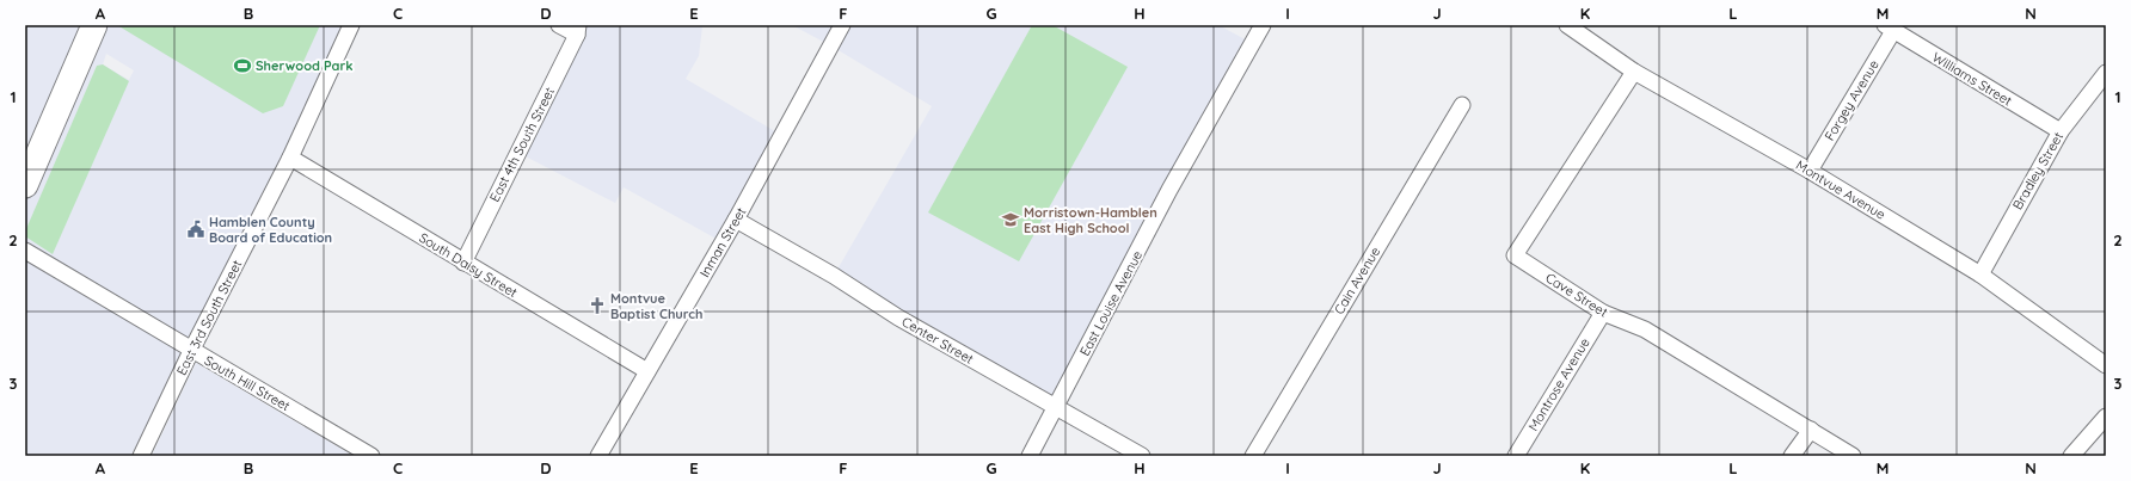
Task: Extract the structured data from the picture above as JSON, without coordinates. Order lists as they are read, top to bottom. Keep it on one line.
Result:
{"streets":{"street":["Williams Street","Forgey Avenue","East 4th South Street","Bradley Street","Montvue Avenue","Inman Street","South Daisy Street","Cain Avenue","Cave Street","East Louise Avenue","East 3rd South Street","Center Street","South Hill Street","Montrose Avenue"]},"crossings":[["Williams Street","Forgey Avenue"],["Williams Street","Bradley Street"],["Forgey Avenue","Montvue Avenue"],["East 4th South Street","South Daisy Street"],["Bradley Street","Montvue Avenue"],["Montvue Avenue","Cave Street"],["Inman Street","South Daisy Street"],["Inman Street","Center Street"],["South Daisy Street","East 3rd South Street"],["Cave Street","Montrose Avenue"],["East Louise Avenue","Center Street"],["East 3rd South Street","South Hill Street"]],"places":{"sports":["Sherwood Park"],"school or university":["Morristown-Hamblen East High School"],"public building":["Hamblen County Board of Education"],"church":["Montvue Baptist Church"]},"grid":{"columns":["A","B","C","D","E","F","G","H","I","J","K","L","M","N"],"rows":["1","2","3"]}}
